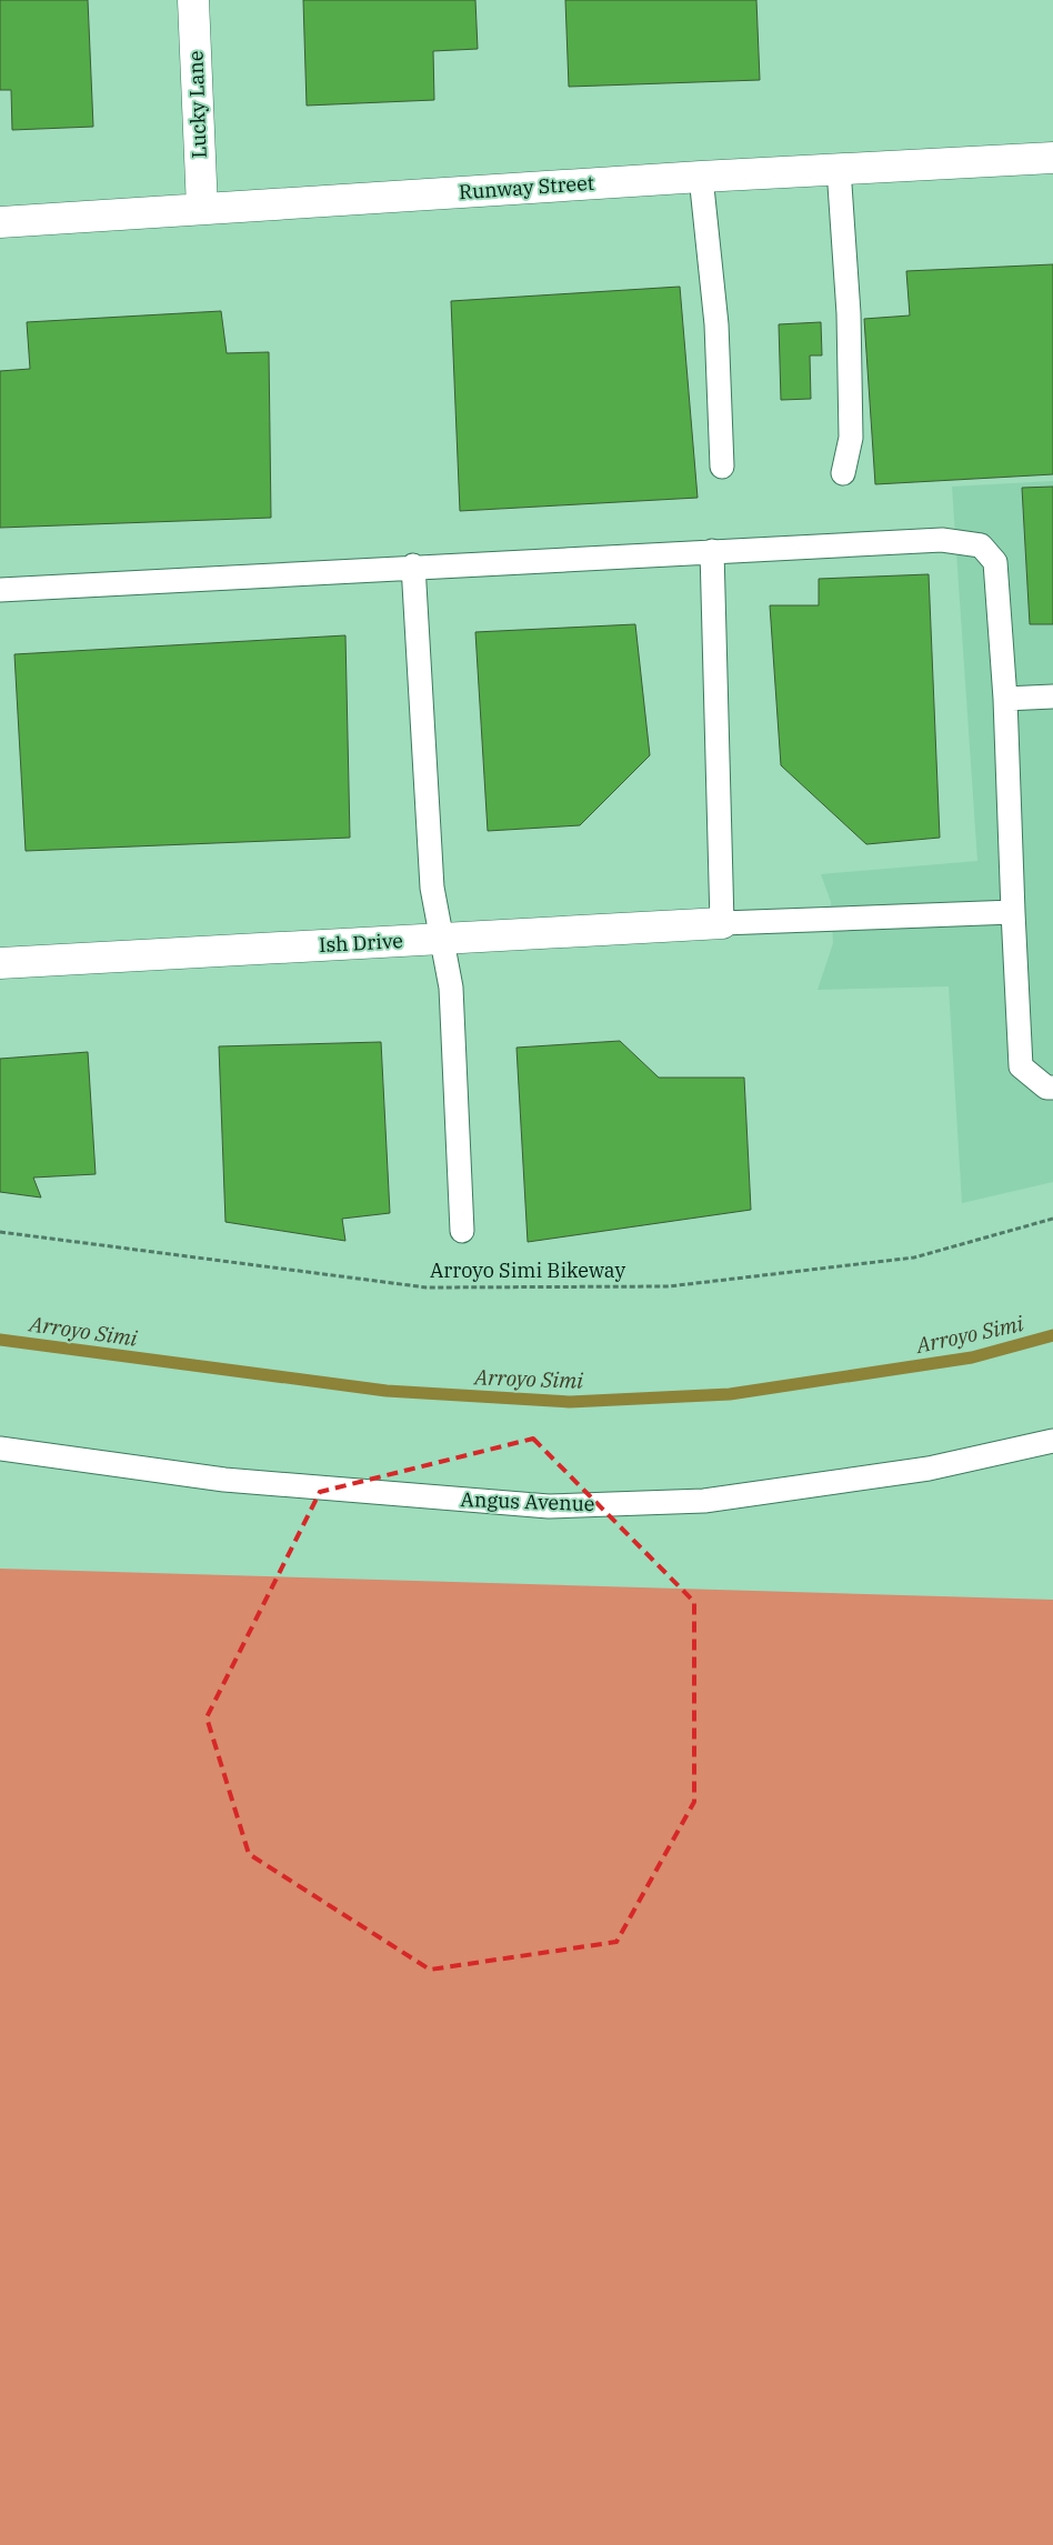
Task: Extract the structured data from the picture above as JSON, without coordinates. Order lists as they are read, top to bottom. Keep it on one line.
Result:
{"streets":{"street":["Lucky Lane","Runway Street","Ish Drive"],"lane":["Angus Avenue"],"path":["Arroyo Simi Bikeway"]},"crossings":[["Lucky Lane","Runway Street"]],"water":["Arroyo Simi"]}
